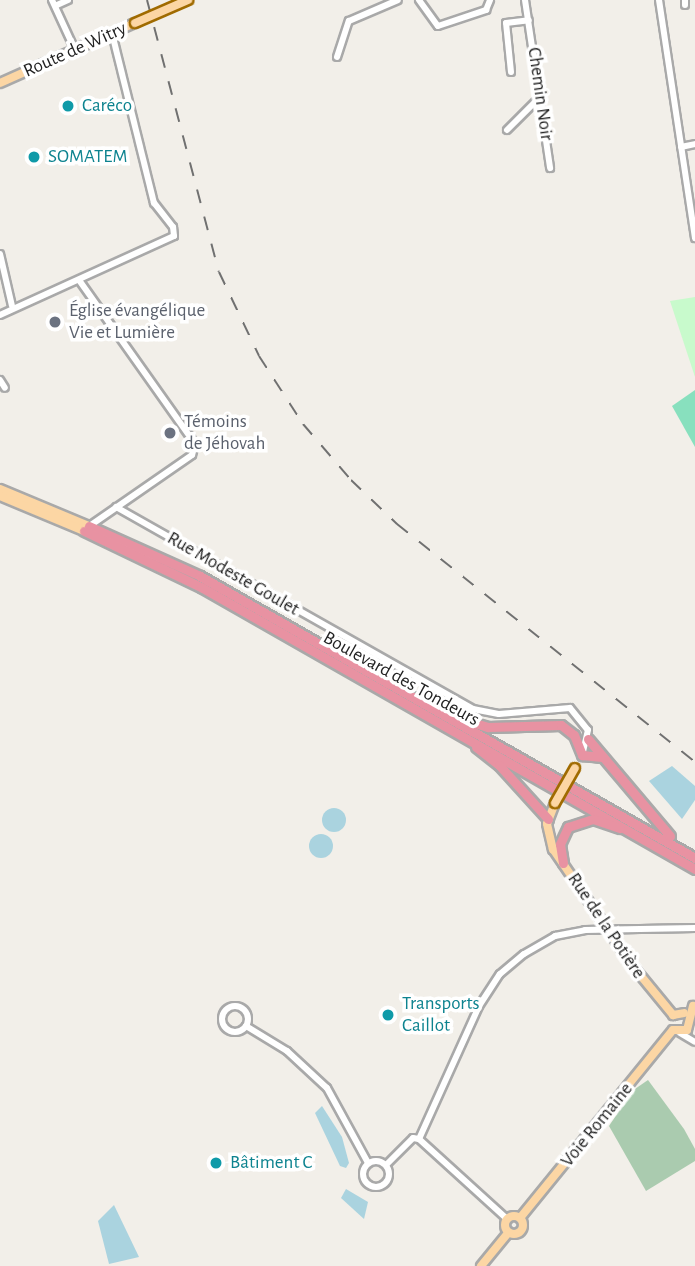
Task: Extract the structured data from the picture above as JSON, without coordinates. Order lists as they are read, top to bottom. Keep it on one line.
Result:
{"streets":{"highway":["Boulevard des Tondeurs"],"main road":["Route de Witry","Rue de la Potière","Voie Romaine"],"street":["Chemin Noir","Rue Modeste Goulet"]},"places":["Caréco","SOMATEM","Église évangélique Vie et Lumière","Témoins de Jéhovah","Transports Caillot","Bâtiment C"]}
